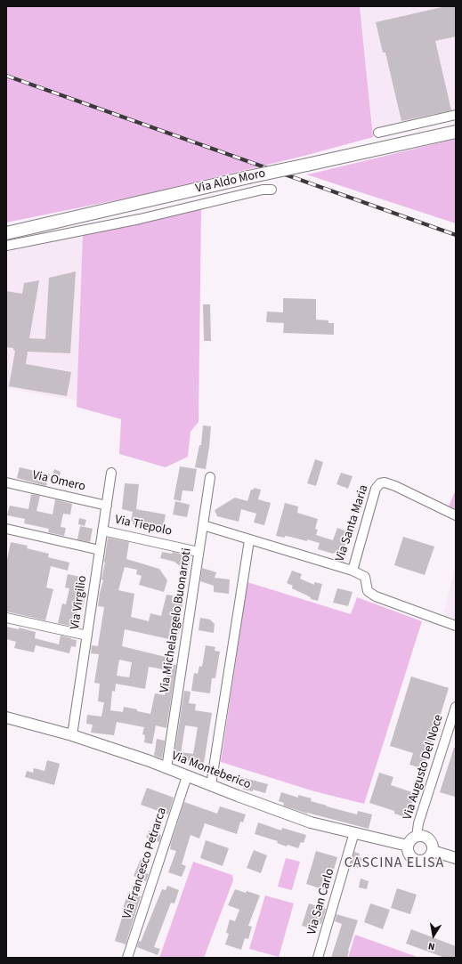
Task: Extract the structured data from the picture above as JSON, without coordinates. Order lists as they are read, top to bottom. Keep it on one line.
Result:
{"streets":{"main road":["Via Aldo Moro"],"street":["Via Omero","Via Santa Maria","Via Tiepolo","Via Virgilio","Via Michelangelo Buonarroti","Via Augusto Del Noce","Via Monteberico","Via Francesco Petrarca","Via San Carlo"]},"crossings":[["Via Omero","Via Virgilio"],["Via Santa Maria","Via Michelangelo Buonarroti"],["Via Tiepolo","Via Virgilio"],["Via Tiepolo","Via Michelangelo Buonarroti"],["Via Virgilio","Via Monteberico"],["Via Michelangelo Buonarroti","Via Monteberico"],["Via Augusto Del Noce","Via Monteberico"],["Via Monteberico","Via Francesco Petrarca"],["Via Monteberico","Via San Carlo"]],"districts":["CASCINA ELISA"],"north":"bottom"}
